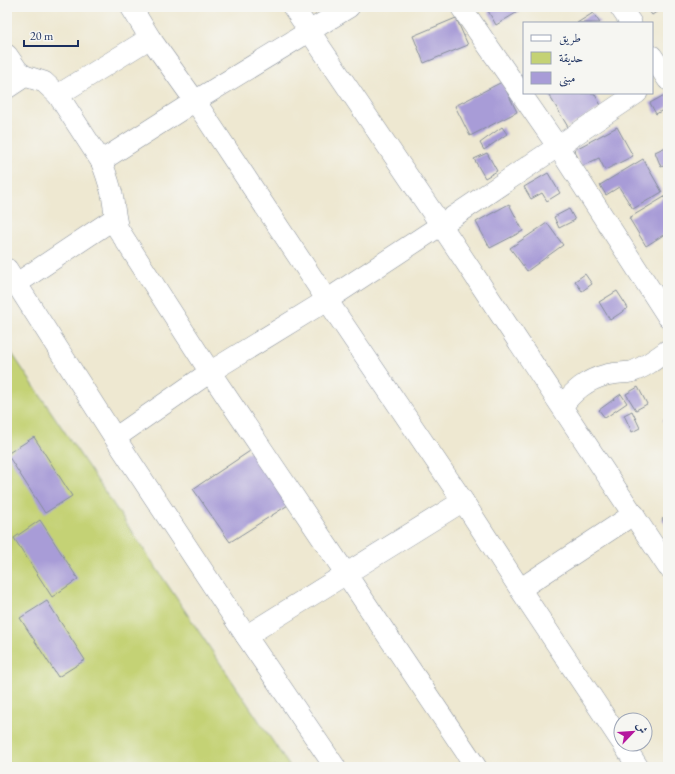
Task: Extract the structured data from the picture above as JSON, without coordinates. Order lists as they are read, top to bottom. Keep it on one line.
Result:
{"legend":["طريق","حديقة","مبنى"],"scale_bar":"20 m","north":"top right"}
